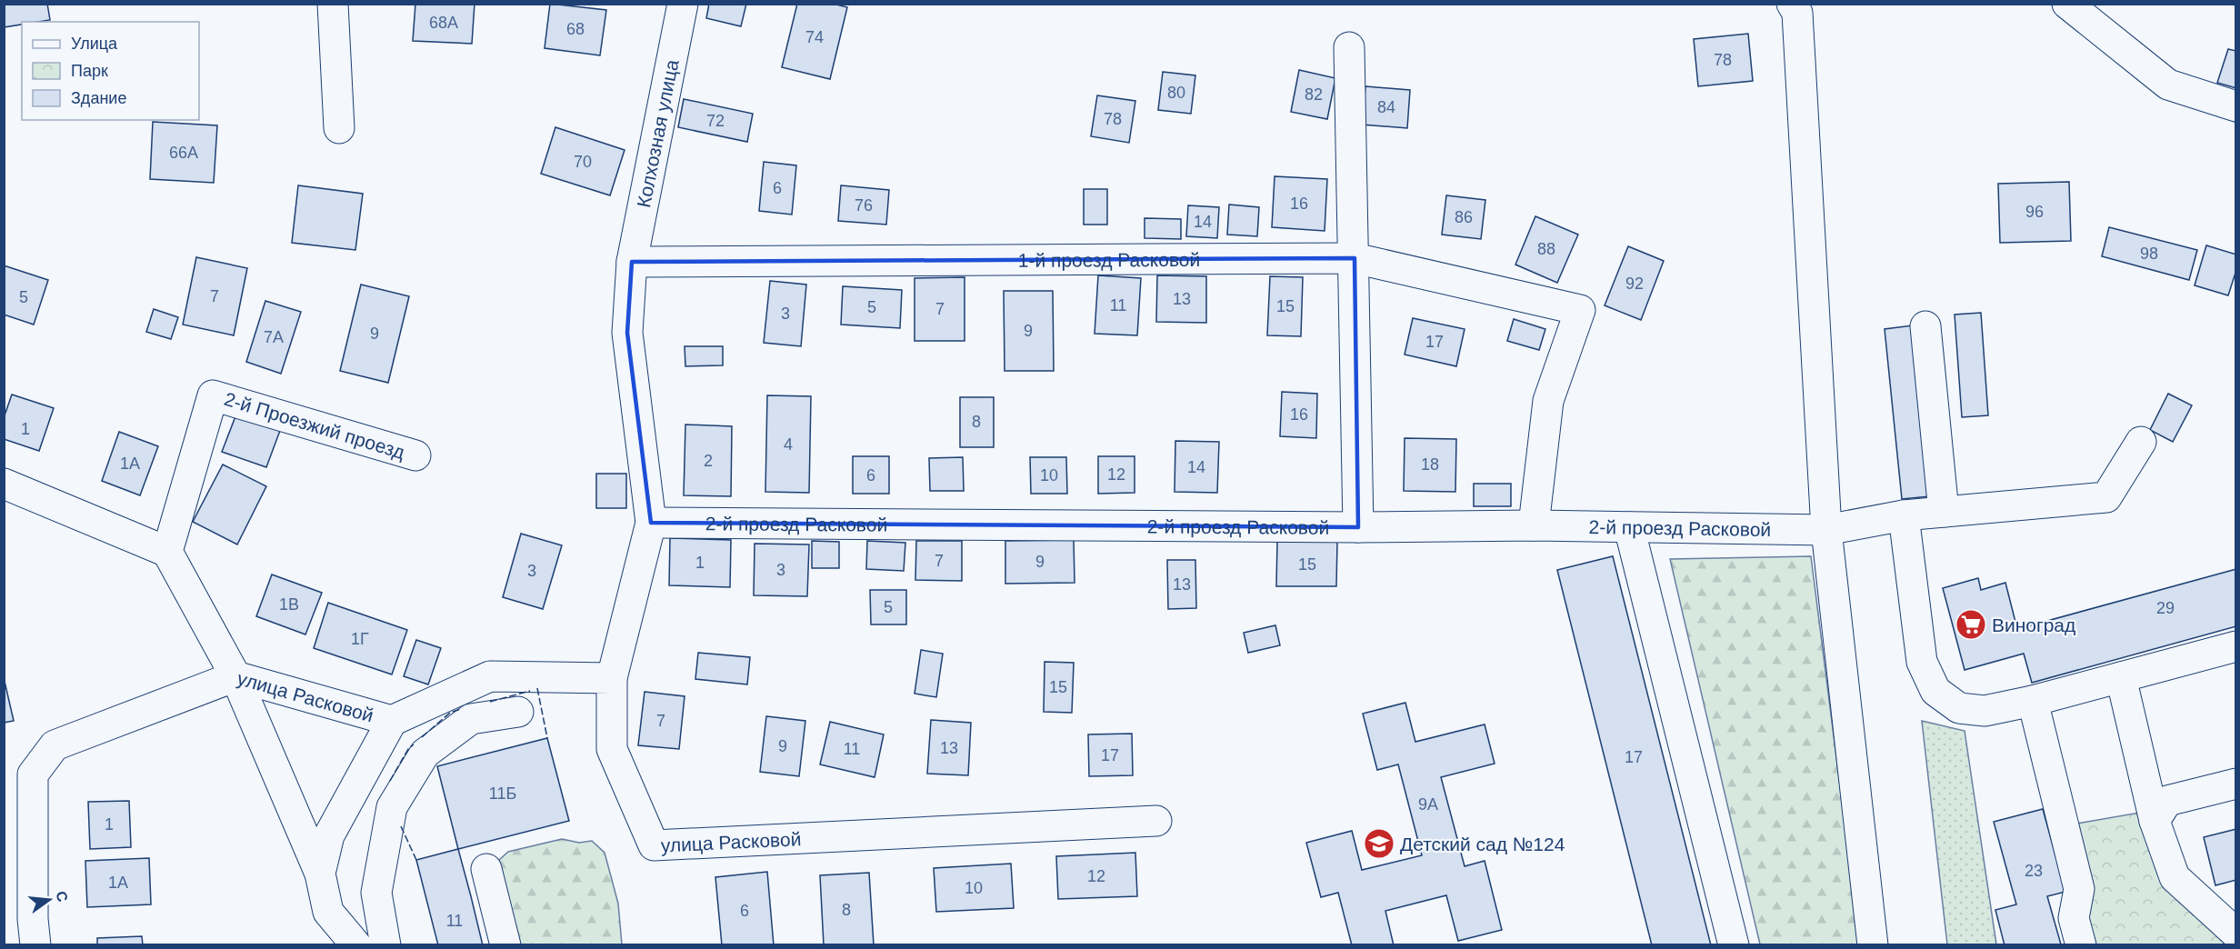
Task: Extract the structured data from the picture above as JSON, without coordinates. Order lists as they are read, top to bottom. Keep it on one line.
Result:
{"streets":{"street":["Колхозная улица","1-й проезд Расковой","2-й Проезжий проезд","2-й проезд Расковой","улица Расковой"]},"crossings":[["Колхозная улица","1-й проезд Расковой"],["Колхозная улица","2-й проезд Расковой"],["1-й проезд Расковой","2-й проезд Расковой"],["2-й Проезжий проезд","улица Расковой"]],"places":{"supermarket":["Виноград"],"school or university":["Детский сад №124"]},"house_numbers":["68А","68","74","78","80","82","84","78","72","66А","70","6","16","76","96","86","14","88","98","92","7","5","13","11","15","5","7","3","9","9","7А","17","16","8","1","4","2","1А","18","14","12","6","10","7","9","1","15","3","3","13","1В","5","29","1Г","15","7","9","13","11","17","17","11Б","9А","1","23","12","1А","10","8","6","11"],"legend":["Улица","Парк","Здание"],"north":"right"}
